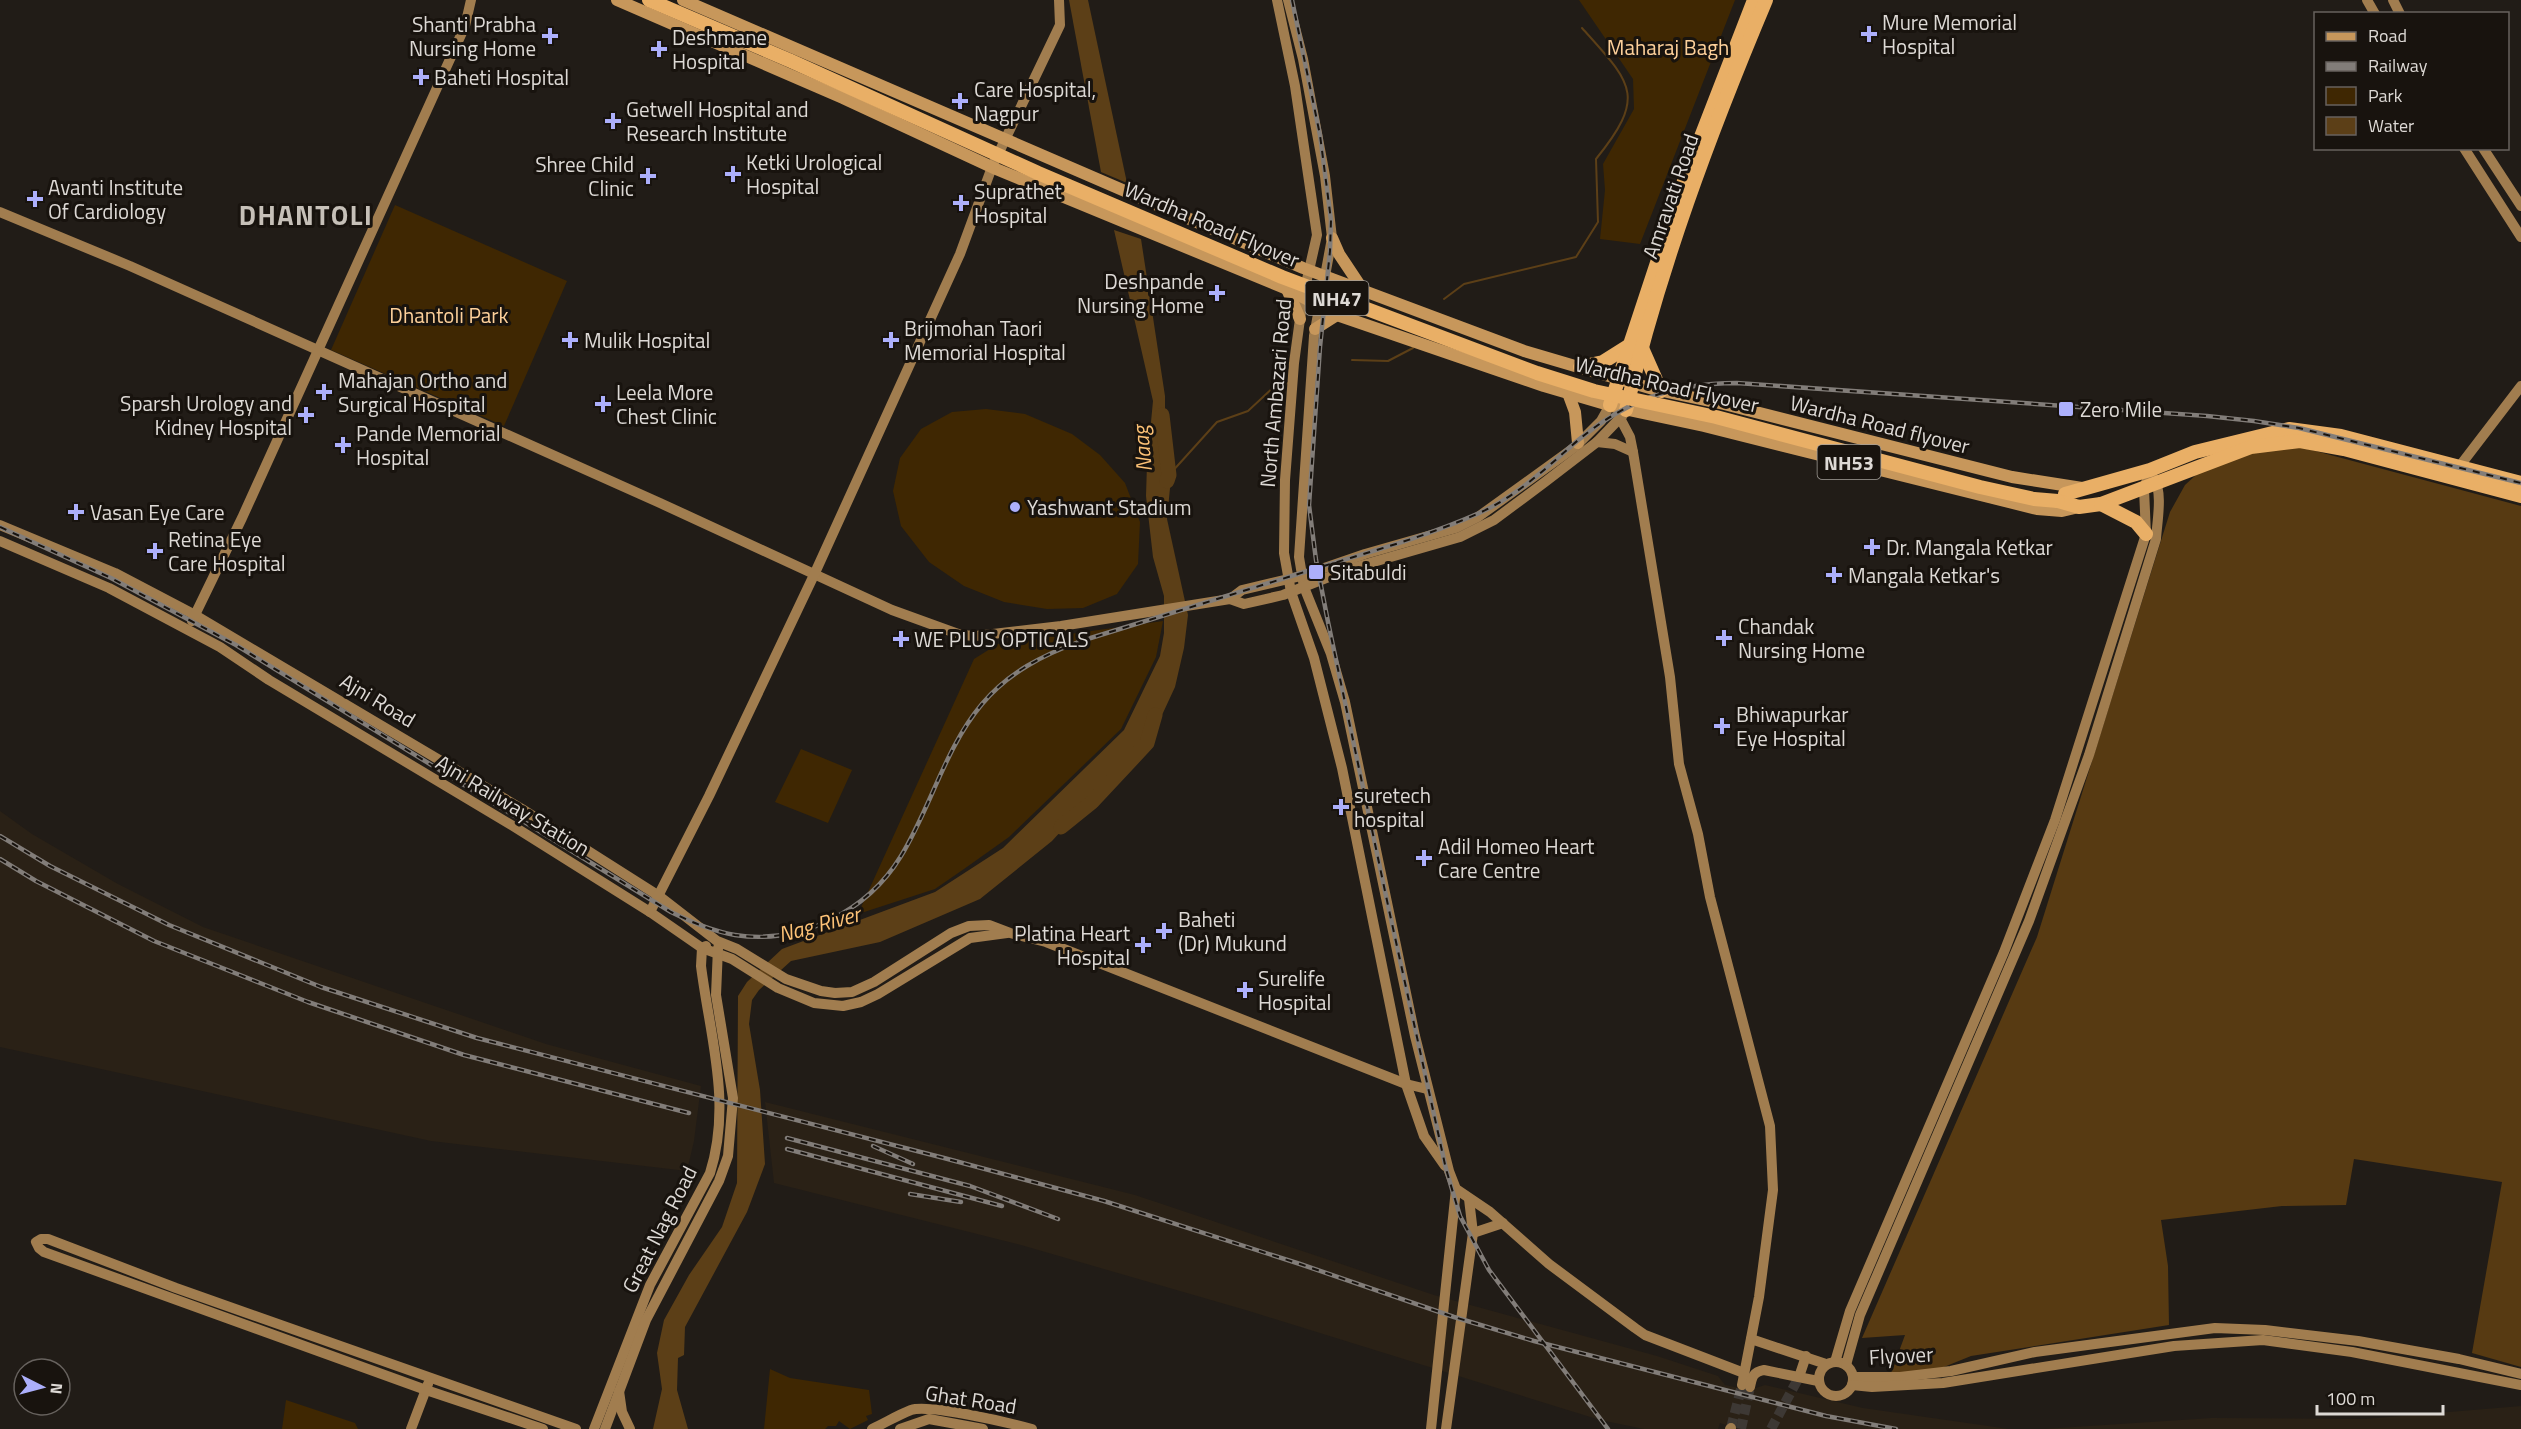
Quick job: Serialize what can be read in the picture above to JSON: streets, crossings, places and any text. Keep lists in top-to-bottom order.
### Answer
{
  "streets": {
    "highway": [
      "Amravati Road",
      "Wardha Road Flyover",
      "NH47",
      "NH53"
    ],
    "main road": [
      "North Ambazari Road",
      "Wardha Road flyover",
      "Ajni Road",
      "Ajni Railway Station",
      "Great Nag Road",
      "Flyover",
      "Ghat Road"
    ]
  },
  "crossings": [
    ["Amravati Road", "Wardha Road flyover"],
    ["Amravati Road", "NH53"],
    ["Wardha Road Flyover", "NH47"],
    ["NH47", "Wardha Road flyover"],
    ["NH47", "NH53"],
    ["North Ambazari Road", "Wardha Road flyover"],
    ["Wardha Road flyover", "NH53"],
    ["Ajni Road", "Ajni Railway Station"],
    ["Ajni Railway Station", "Great Nag Road"]
  ],
  "districts": ["DHANTOLI"],
  "water": ["Naag", "Nag River"],
  "parks": ["Maharaj Bagh", "Dhantoli Park"],
  "places": {
    "health": [
      "Mure Memorial Hospital",
      "Shanti Prabha Nursing Home",
      "Deshmane Hospital",
      "Baheti Hospital",
      "Care Hospital, Nagpur",
      "Getwell Hospital and Research Institute",
      "Ketki Urological Hospital",
      "Shree Child Clinic",
      "Avanti Institute Of Cardiology",
      "Suprathet Hospital",
      "Deshpande Nursing Home",
      "Mulik Hospital",
      "Brijmohan Taori Memorial Hospital",
      "Mahajan Ortho and Surgical Hospital",
      "Leela More Chest Clinic",
      "Sparsh Urology and Kidney Hospital",
      "Pande Memorial Hospital",
      "Vasan Eye Care",
      "Dr. Mangala Ketkar",
      "Retina Eye Care Hospital",
      "Mangala Ketkar's",
      "Chandak Nursing Home",
      "WE PLUS OPTICALS",
      "Bhiwapurkar Eye Hospital",
      "suretech hospital",
      "Adil Homeo Heart Care Centre",
      "Baheti (Dr) Mukund",
      "Platina Heart Hospital",
      "Surelife Hospital"
    ],
    "transit": ["Zero Mile", "Sitabuldi"],
    "other": ["Yashwant Stadium"]
  },
  "legend": [
    "Road",
    "Railway",
    "Park",
    "Water"
  ],
  "scale_bar": "100 m",
  "north": "right"
}
